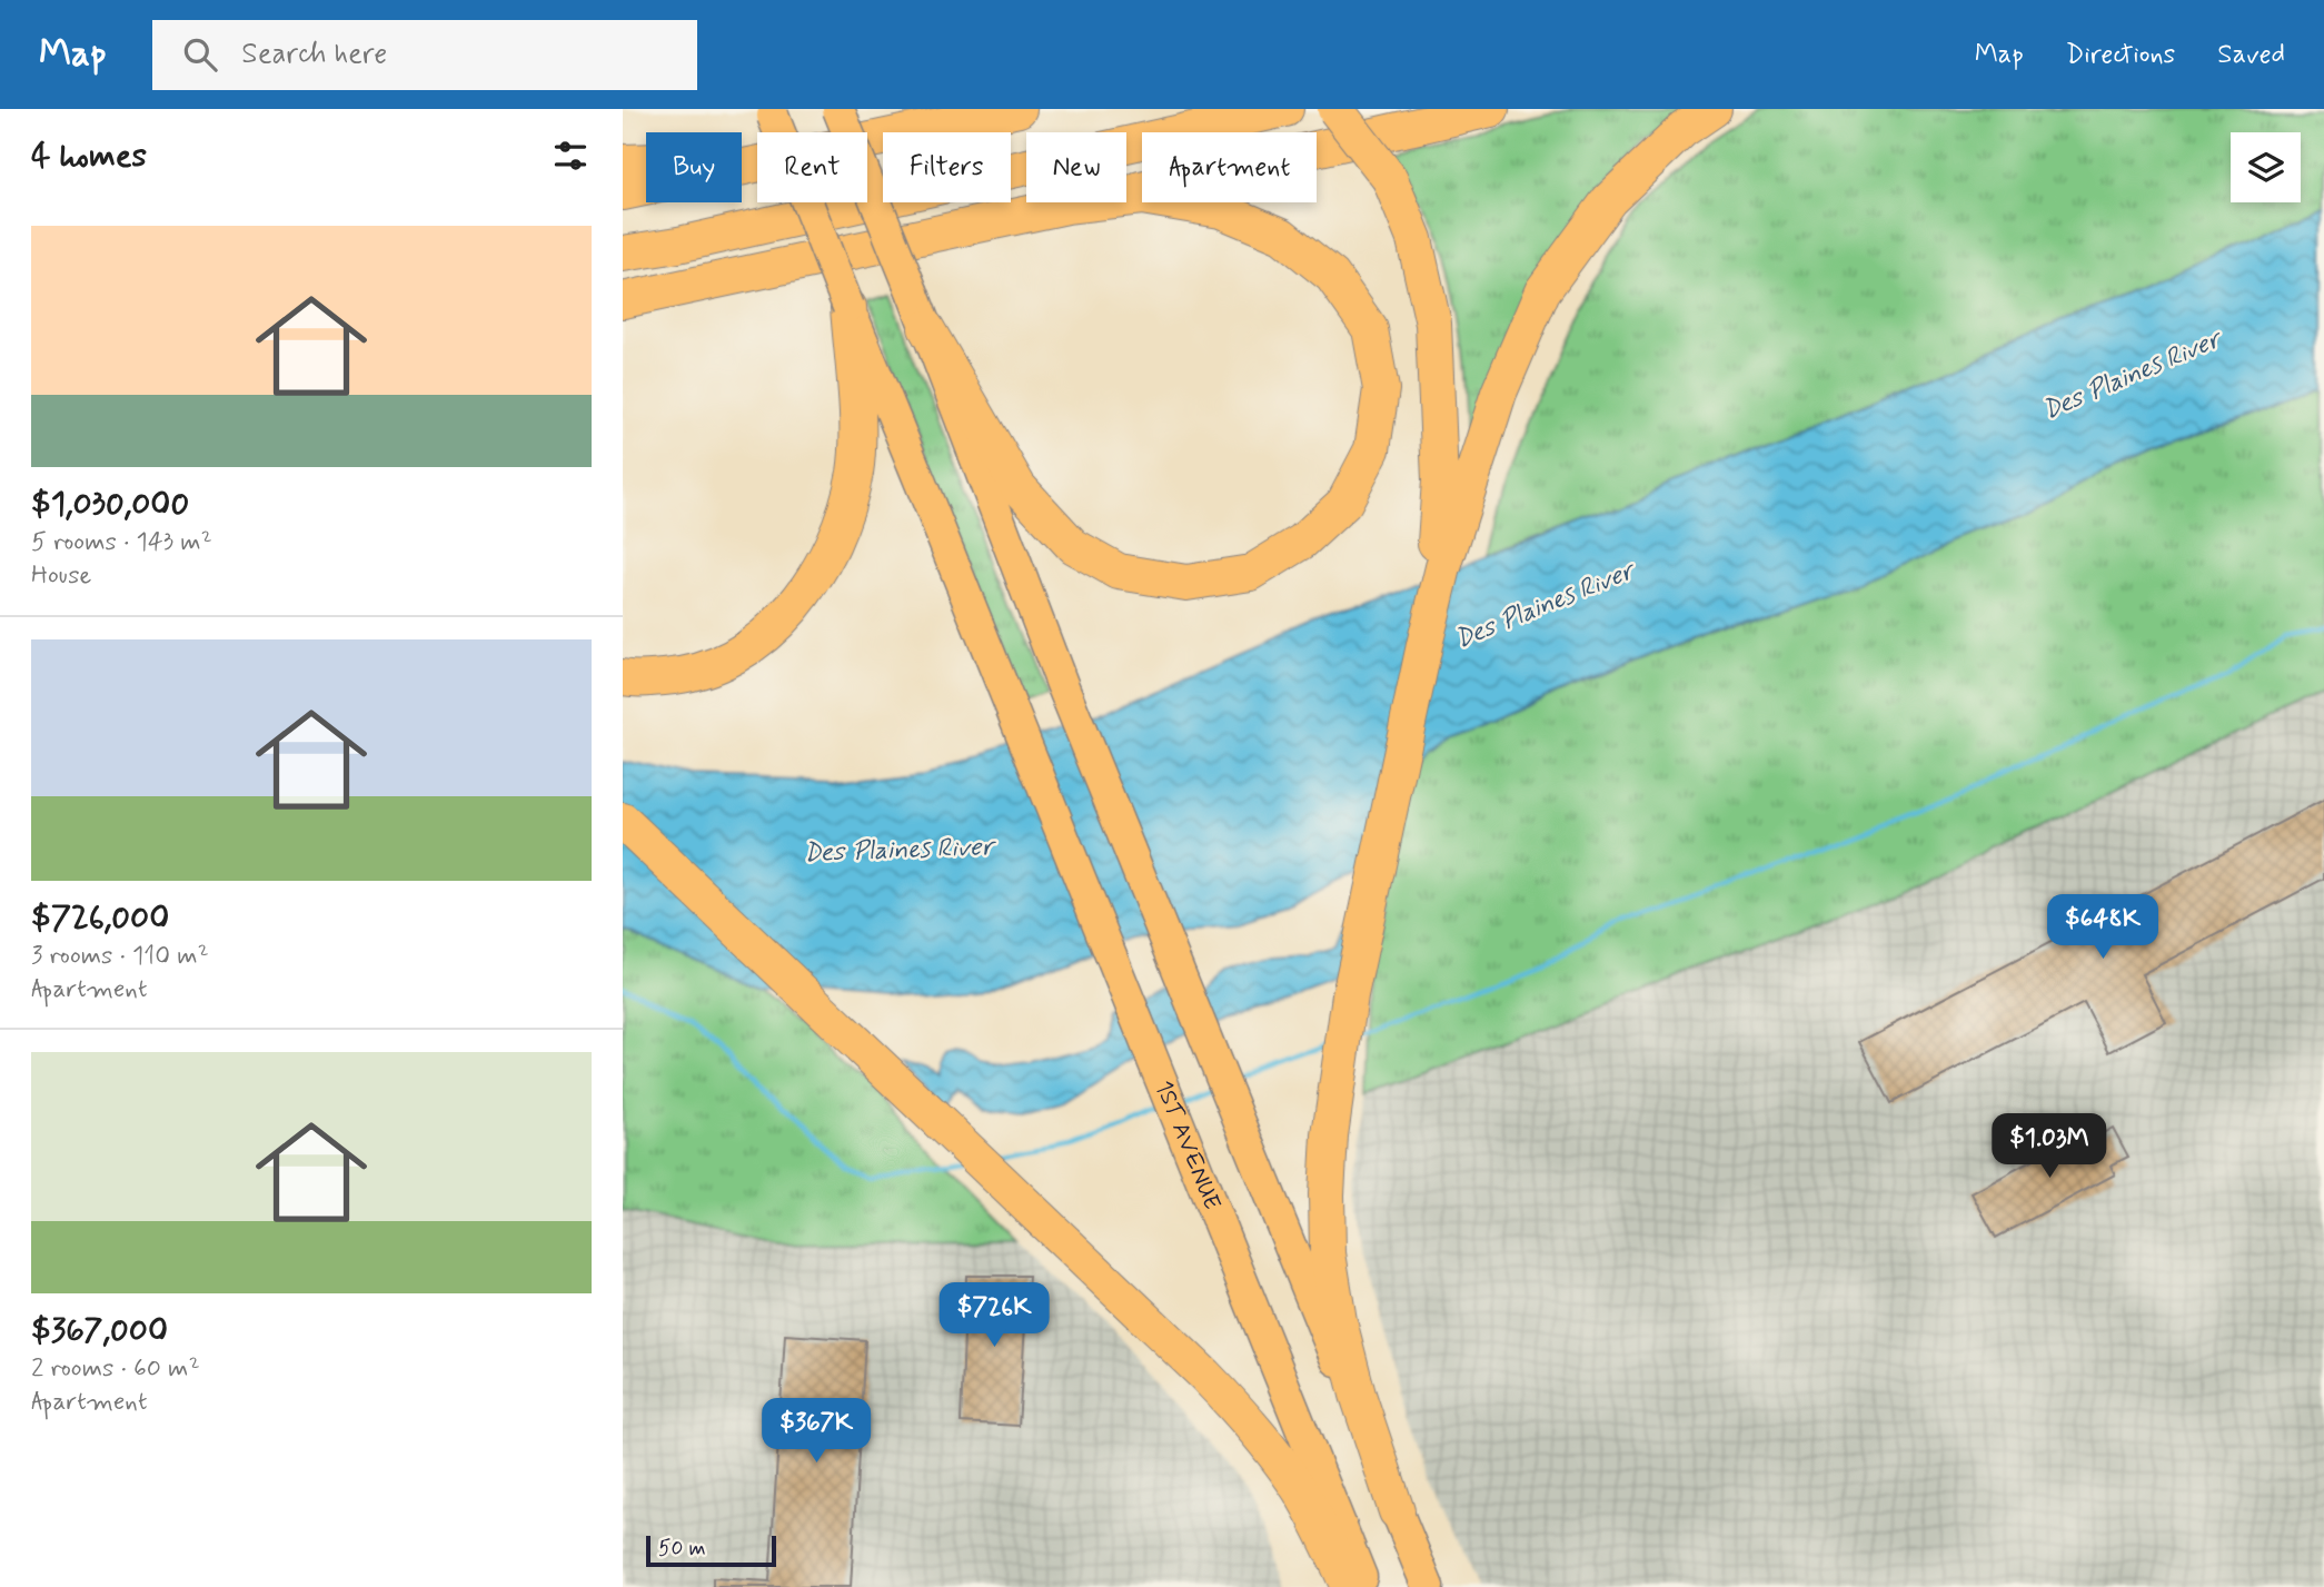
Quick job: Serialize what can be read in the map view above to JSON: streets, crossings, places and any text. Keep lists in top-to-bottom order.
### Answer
{
  "streets": {
    "main road": ["1ST AVENUE"]
  },
  "water": ["Des Plaines River"],
  "scale_bar": "50 m",
  "page": {
    "header": "Map",
    "search": "Search here",
    "nav": ["Map", "Directions", "Saved"],
    "heading": "4 homes",
    "chip": [
      "Buy",
      "Rent",
      "Filters",
      "New",
      "Apartment"
    ],
    "list": [
      {
        "name": "$1,030,000",
        "note": "5 rooms · 143 m² · House"
      },
      {
        "name": "$726,000",
        "note": "3 rooms · 110 m² · Apartment"
      },
      {
        "name": "$367,000",
        "note": "2 rooms · 60 m² · Apartment"
      }
    ],
    "price": [
      "$648K",
      "$1.03M",
      "$726K",
      "$367K"
    ],
    "scale": "50 m"
  }
}
